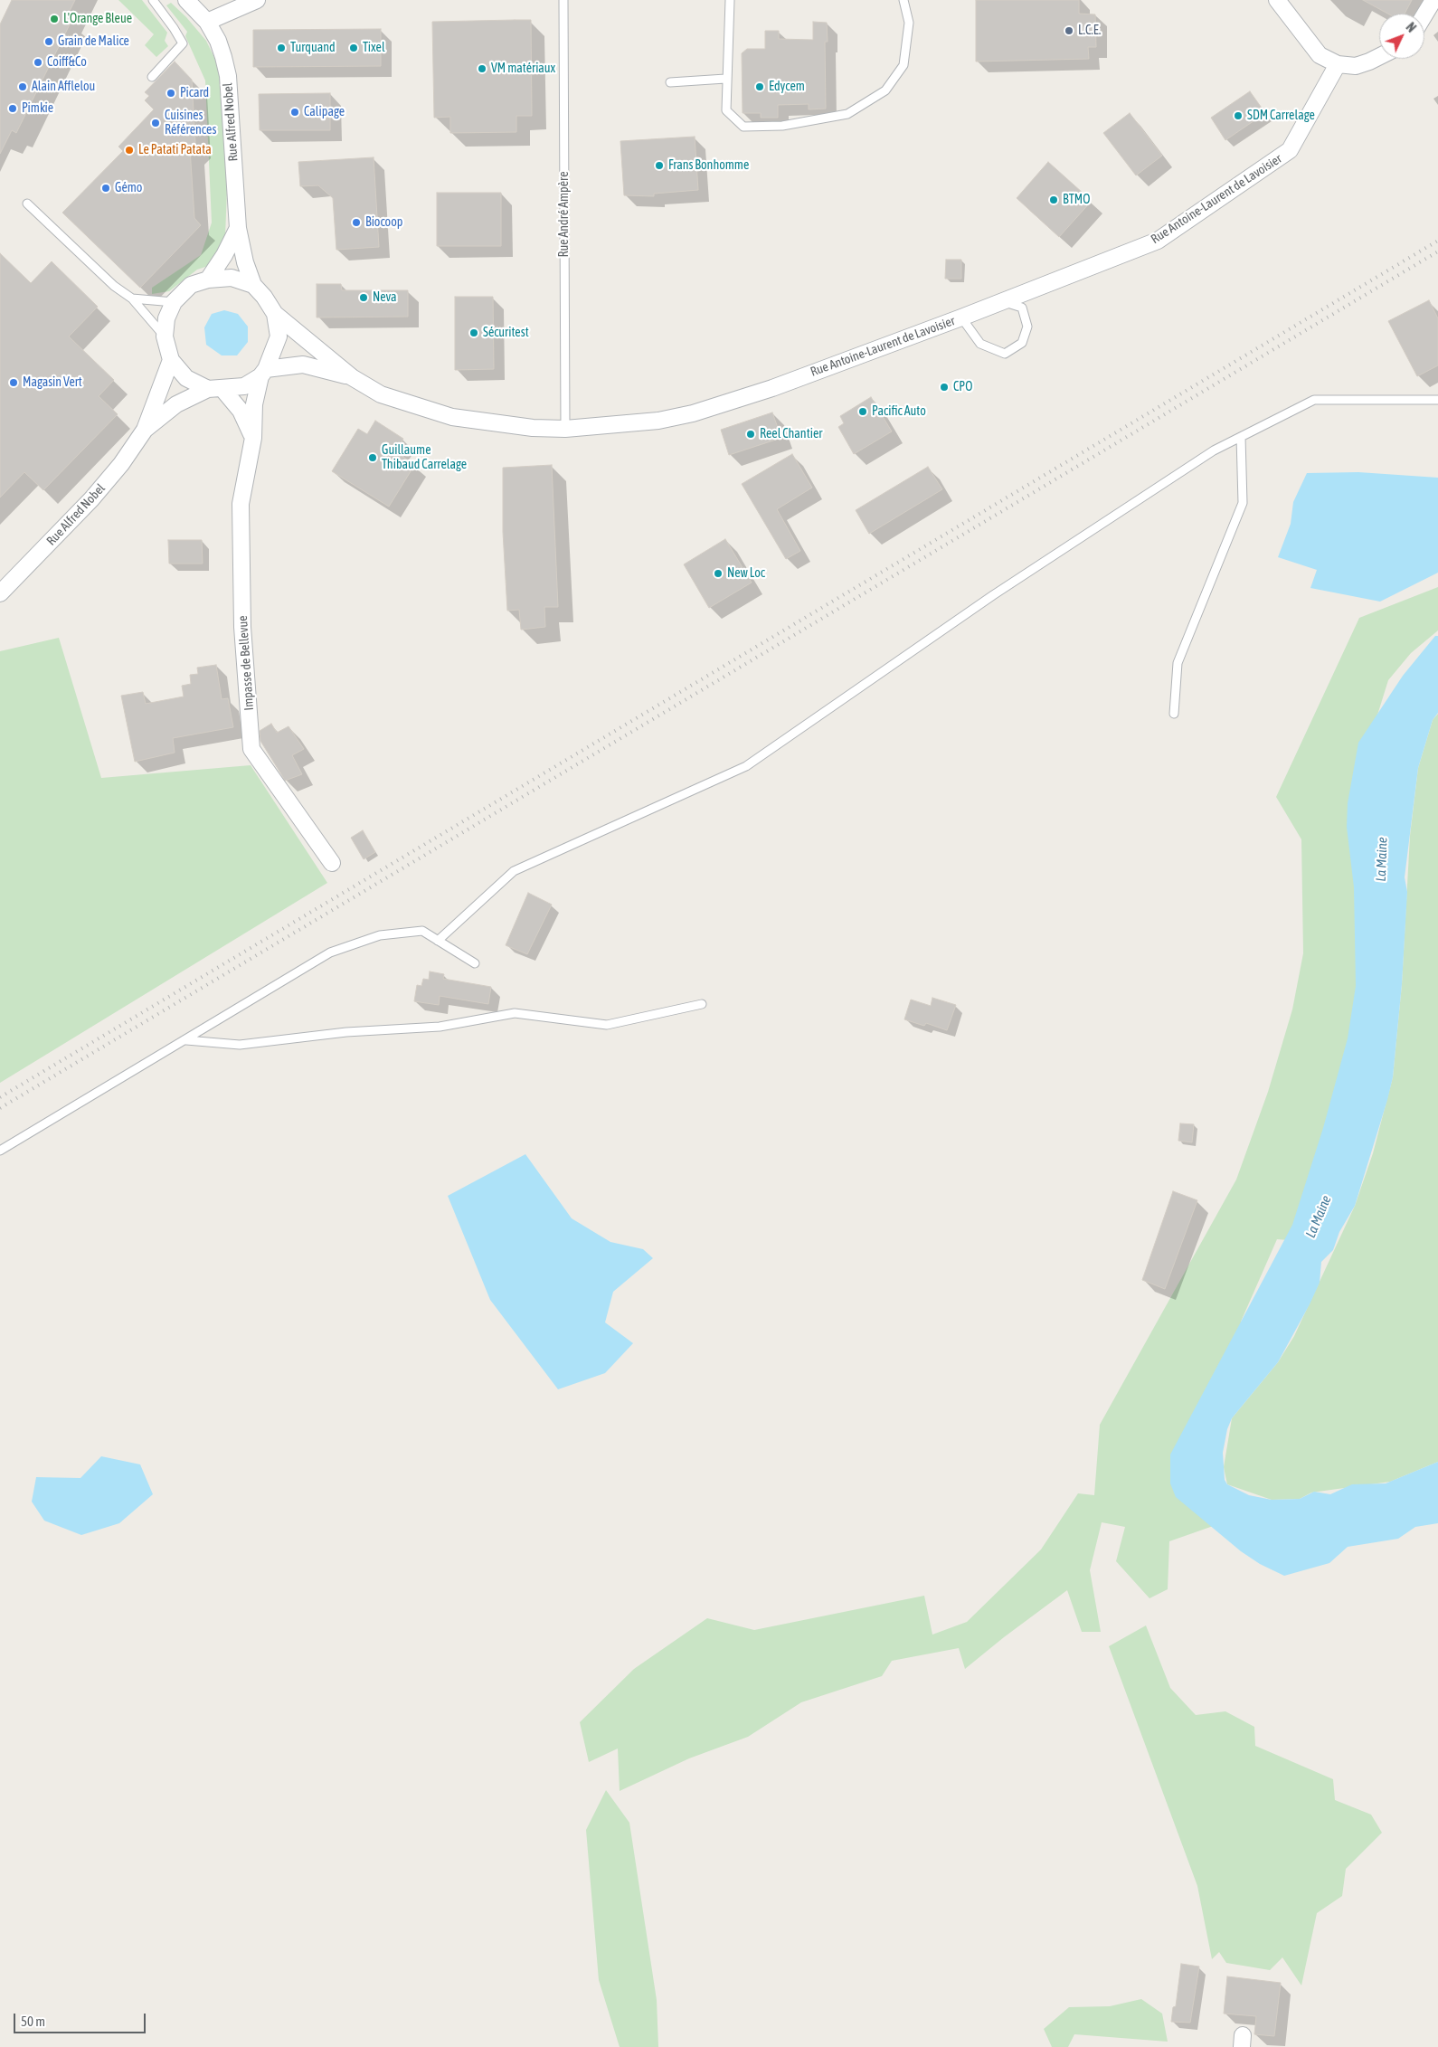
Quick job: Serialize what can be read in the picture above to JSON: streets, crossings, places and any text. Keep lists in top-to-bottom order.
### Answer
{
  "streets": {
    "street": ["Rue Alfred Nobel", "Rue Antoine-Laurent de Lavoisier", "Impasse de Bellevue"],
    "lane": ["Rue André Ampère"]
  },
  "crossings": [
    ["Rue Alfred Nobel", "Rue Antoine-Laurent de Lavoisier"],
    ["Rue Alfred Nobel", "Impasse de Bellevue"],
    ["Rue Antoine-Laurent de Lavoisier", "Rue André Ampère"],
    ["Rue Antoine-Laurent de Lavoisier", "Impasse de Bellevue"]
  ],
  "water": ["La Maine"],
  "places": [
    "L'Orange Bleue",
    "L.C.E.",
    "Grain de Malice",
    "Turquand",
    "Tixel",
    "Coiff&Co",
    "VM matériaux",
    "Alain Afflelou",
    "Edycem",
    "Picard",
    "Pimkie",
    "Calipage",
    "SDM Carrelage",
    "Cuisines Références",
    "Le Patati Patata",
    "Frans Bonhomme",
    "Gémo",
    "BTMO",
    "Biocoop",
    "Neva",
    "Sécuritest",
    "Magasin Vert",
    "CPO",
    "Pacific Auto",
    "Reel Chantier",
    "Guillaume Thibaud Carrelage",
    "New Loc"
  ],
  "scale_bar": "50 m",
  "north": "top right"
}
